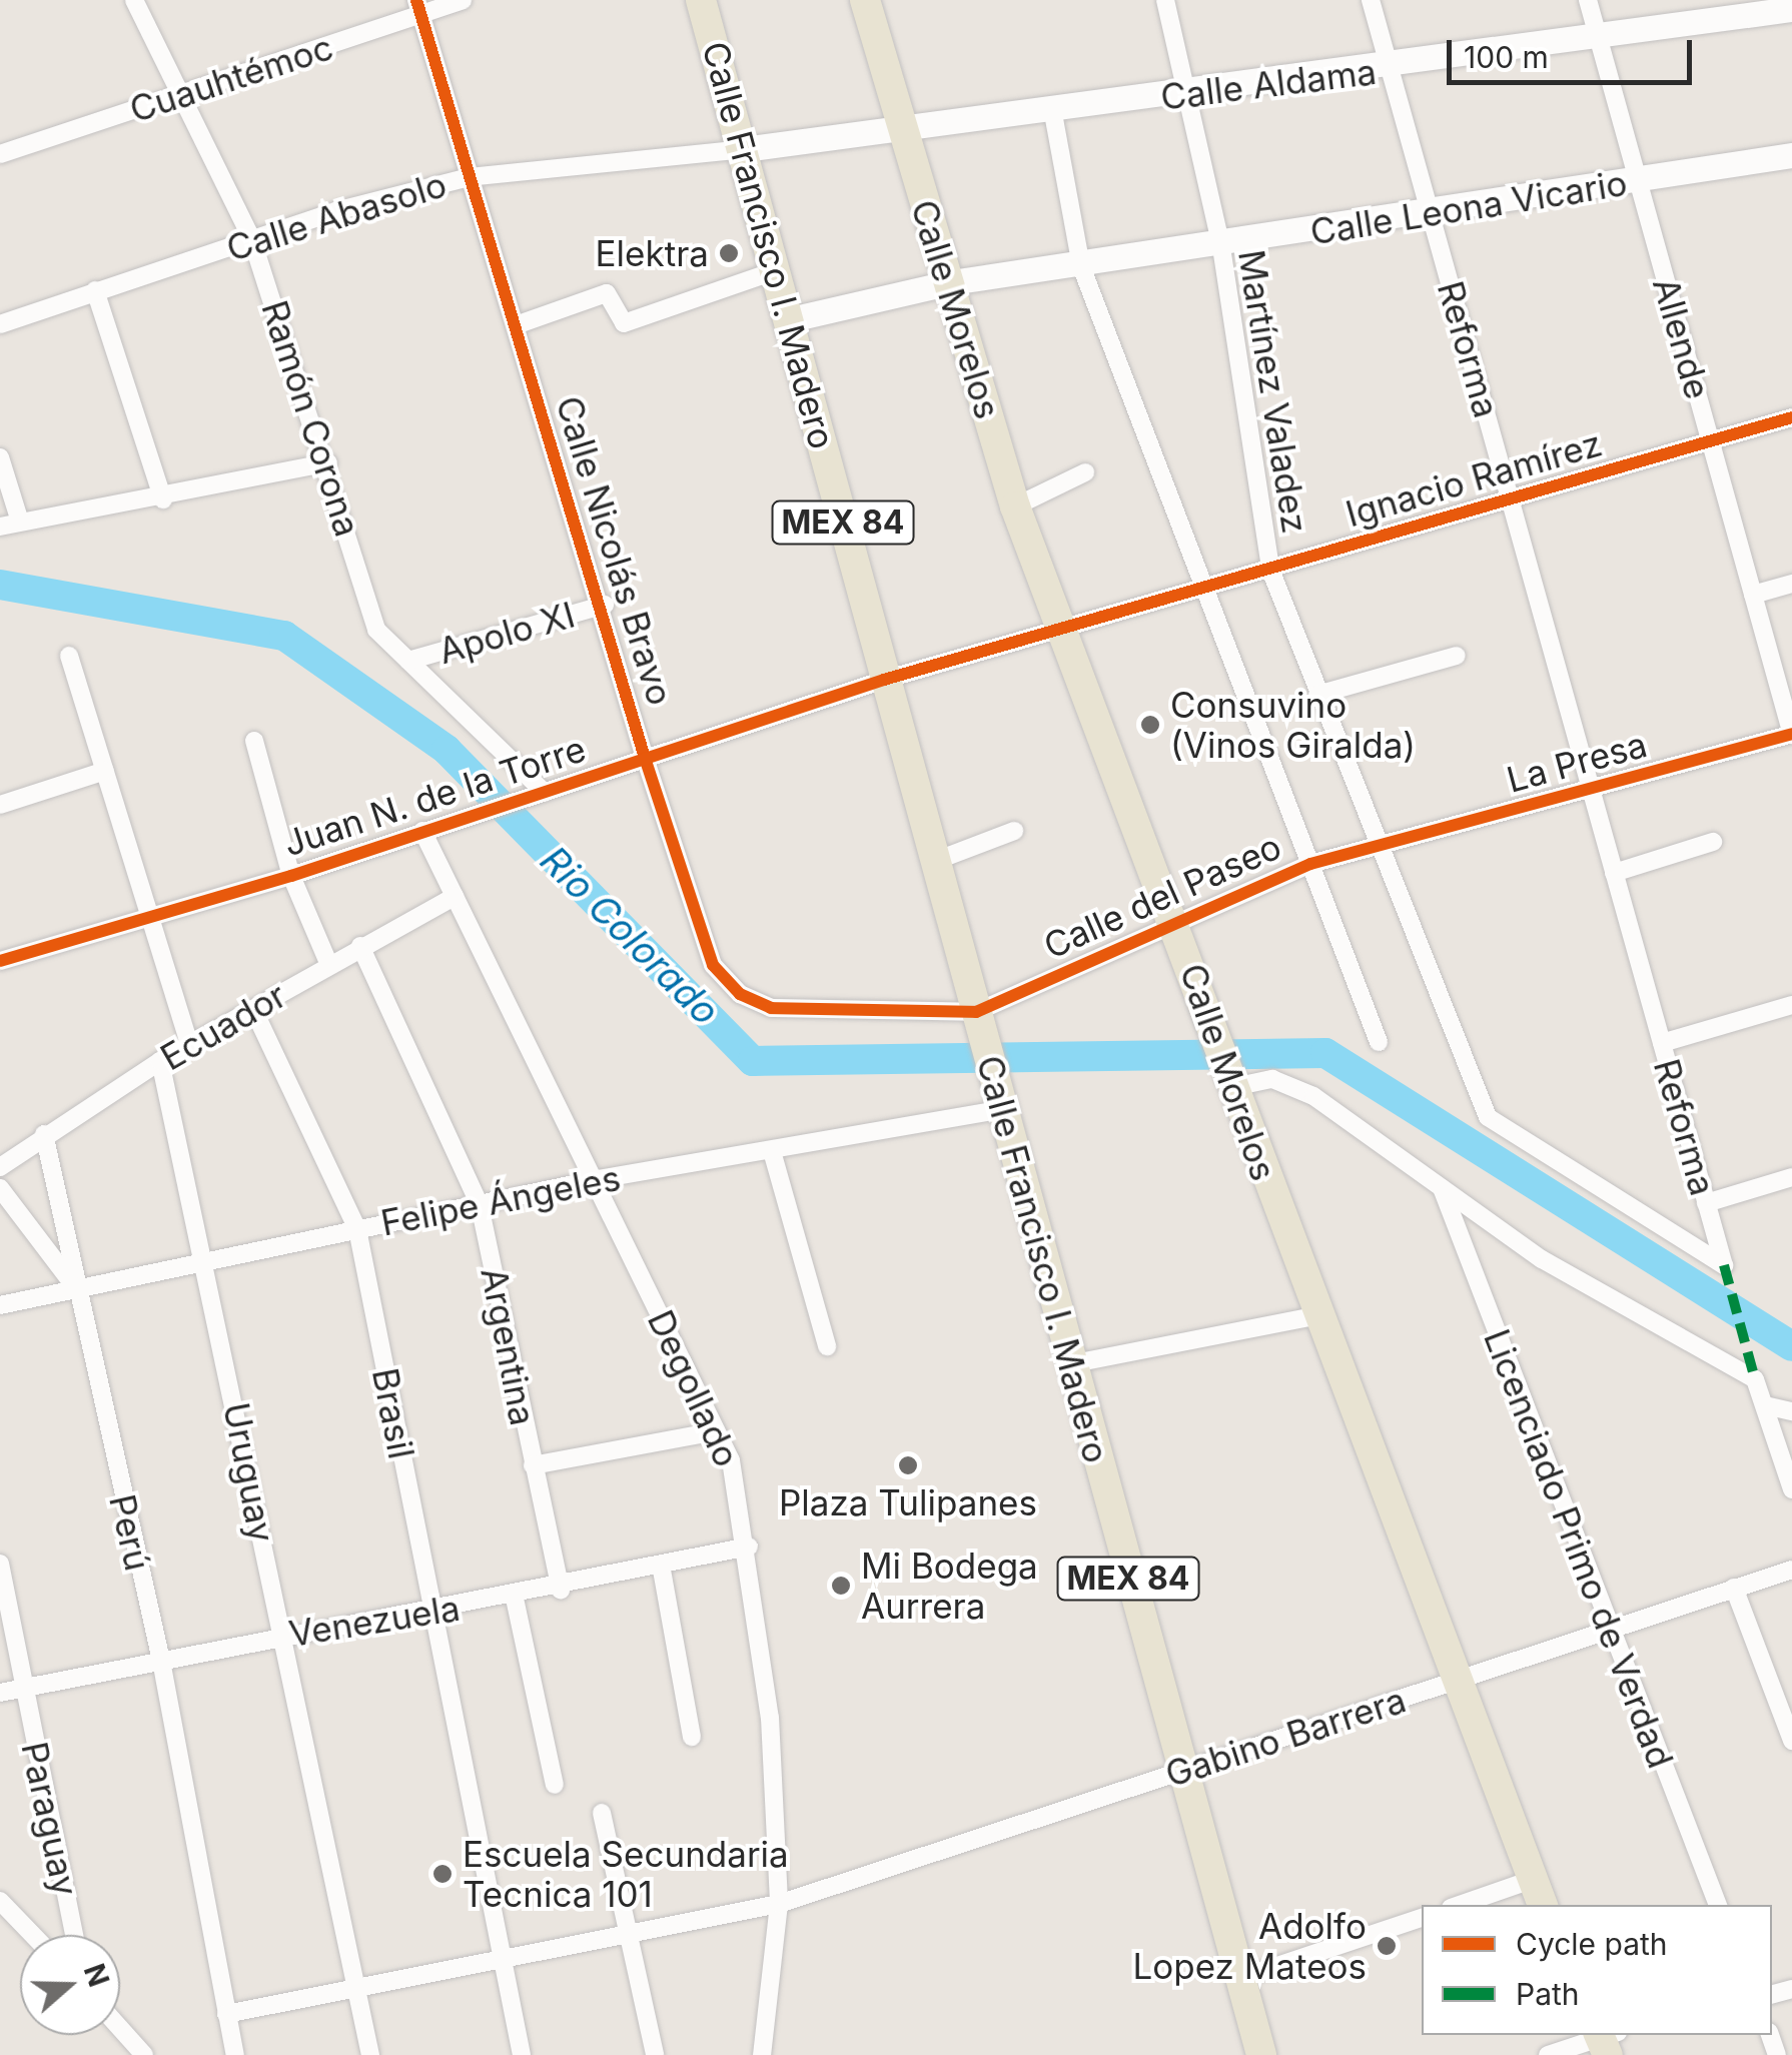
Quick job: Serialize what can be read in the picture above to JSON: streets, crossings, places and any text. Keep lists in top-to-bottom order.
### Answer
{
  "streets": {
    "main road": [
      "Calle Aldama",
      "Calle Leona Vicario",
      "Calle Francisco I. Madero",
      "Calle Morelos",
      "MEX 84"
    ],
    "street": [
      "Cuauhtémoc",
      "Calle Abasolo",
      "Allende",
      "Reforma",
      "Martínez Valadez",
      "Ramón Corona",
      "Ignacio Ramírez",
      "Calle Nicolás Bravo",
      "Apolo XI",
      "La Presa",
      "Juan N. de la Torre",
      "Calle del Paseo",
      "Ecuador",
      "Felipe Ángeles",
      "Argentina",
      "Degollado",
      "Brasil",
      "Uruguay",
      "Perú",
      "Licenciado Primo de Verdad",
      "Venezuela",
      "Gabino Barrera",
      "Paraguay"
    ]
  },
  "crossings": [
    ["Cuauhtémoc", "Ramón Corona"],
    ["Cuauhtémoc", "Calle Nicolás Bravo"],
    ["Calle Aldama", "Calle Abasolo"],
    ["Calle Aldama", "Calle Francisco I. Madero"],
    ["Calle Aldama", "Calle Morelos"],
    ["Calle Aldama", "Allende"],
    ["Calle Aldama", "Reforma"],
    ["Calle Aldama", "Martínez Valadez"],
    ["Calle Leona Vicario", "Calle Francisco I. Madero"],
    ["Calle Leona Vicario", "Calle Morelos"],
    ["Calle Leona Vicario", "Allende"],
    ["Calle Leona Vicario", "Reforma"],
    ["Calle Leona Vicario", "Martínez Valadez"],
    ["Calle Abasolo", "Calle Francisco I. Madero"],
    ["Calle Abasolo", "Ramón Corona"],
    ["Calle Abasolo", "Calle Nicolás Bravo"],
    ["Calle Francisco I. Madero", "Ignacio Ramírez"],
    ["Calle Francisco I. Madero", "Calle Nicolás Bravo"],
    ["Calle Francisco I. Madero", "Juan N. de la Torre"],
    ["Calle Francisco I. Madero", "Calle del Paseo"],
    ["Calle Francisco I. Madero", "Felipe Ángeles"],
    ["Calle Francisco I. Madero", "Gabino Barrera"],
    ["Calle Morelos", "Ignacio Ramírez"],
    ["Calle Morelos", "Calle del Paseo"],
    ["Calle Morelos", "Gabino Barrera"],
    ["Allende", "Ignacio Ramírez"],
    ["Allende", "La Presa"],
    ["Reforma", "Martínez Valadez"],
    ["Reforma", "Ignacio Ramírez"],
    ["Reforma", "La Presa"],
    ["Martínez Valadez", "Ignacio Ramírez"],
    ["Martínez Valadez", "La Presa"],
    ["Martínez Valadez", "Calle del Paseo"],
    ["Ramón Corona", "Apolo XI"],
    ["Ramón Corona", "Juan N. de la Torre"],
    ["Ignacio Ramírez", "Juan N. de la Torre"],
    ["Calle Nicolás Bravo", "Apolo XI"],
    ["Calle Nicolás Bravo", "Juan N. de la Torre"],
    ["Calle Nicolás Bravo", "Calle del Paseo"],
    ["La Presa", "Calle del Paseo"],
    ["Juan N. de la Torre", "Degollado"],
    ["Ecuador", "Argentina"],
    ["Ecuador", "Degollado"],
    ["Ecuador", "Brasil"],
    ["Ecuador", "Uruguay"],
    ["Ecuador", "Perú"],
    ["Felipe Ángeles", "Argentina"],
    ["Felipe Ángeles", "Degollado"],
    ["Felipe Ángeles", "Brasil"],
    ["Felipe Ángeles", "Uruguay"],
    ["Felipe Ángeles", "Perú"],
    ["Argentina", "Venezuela"],
    ["Degollado", "Venezuela"],
    ["Degollado", "Gabino Barrera"],
    ["Brasil", "Venezuela"],
    ["Brasil", "Gabino Barrera"],
    ["Uruguay", "Venezuela"],
    ["Uruguay", "Gabino Barrera"],
    ["Perú", "Venezuela"],
    ["Perú", "Gabino Barrera"],
    ["Licenciado Primo de Verdad", "Gabino Barrera"],
    ["Venezuela", "Paraguay"]
  ],
  "water": ["Rio Colorado"],
  "places": [
    "Elektra",
    "Consuvino (Vinos Giralda)",
    "Plaza Tulipanes",
    "Mi Bodega Aurrera",
    "Escuela Secundaria Tecnica 101",
    "Adolfo Lopez Mateos"
  ],
  "legend": ["Cycle path", "Path"],
  "scale_bar": "100 m",
  "north": "right"
}
